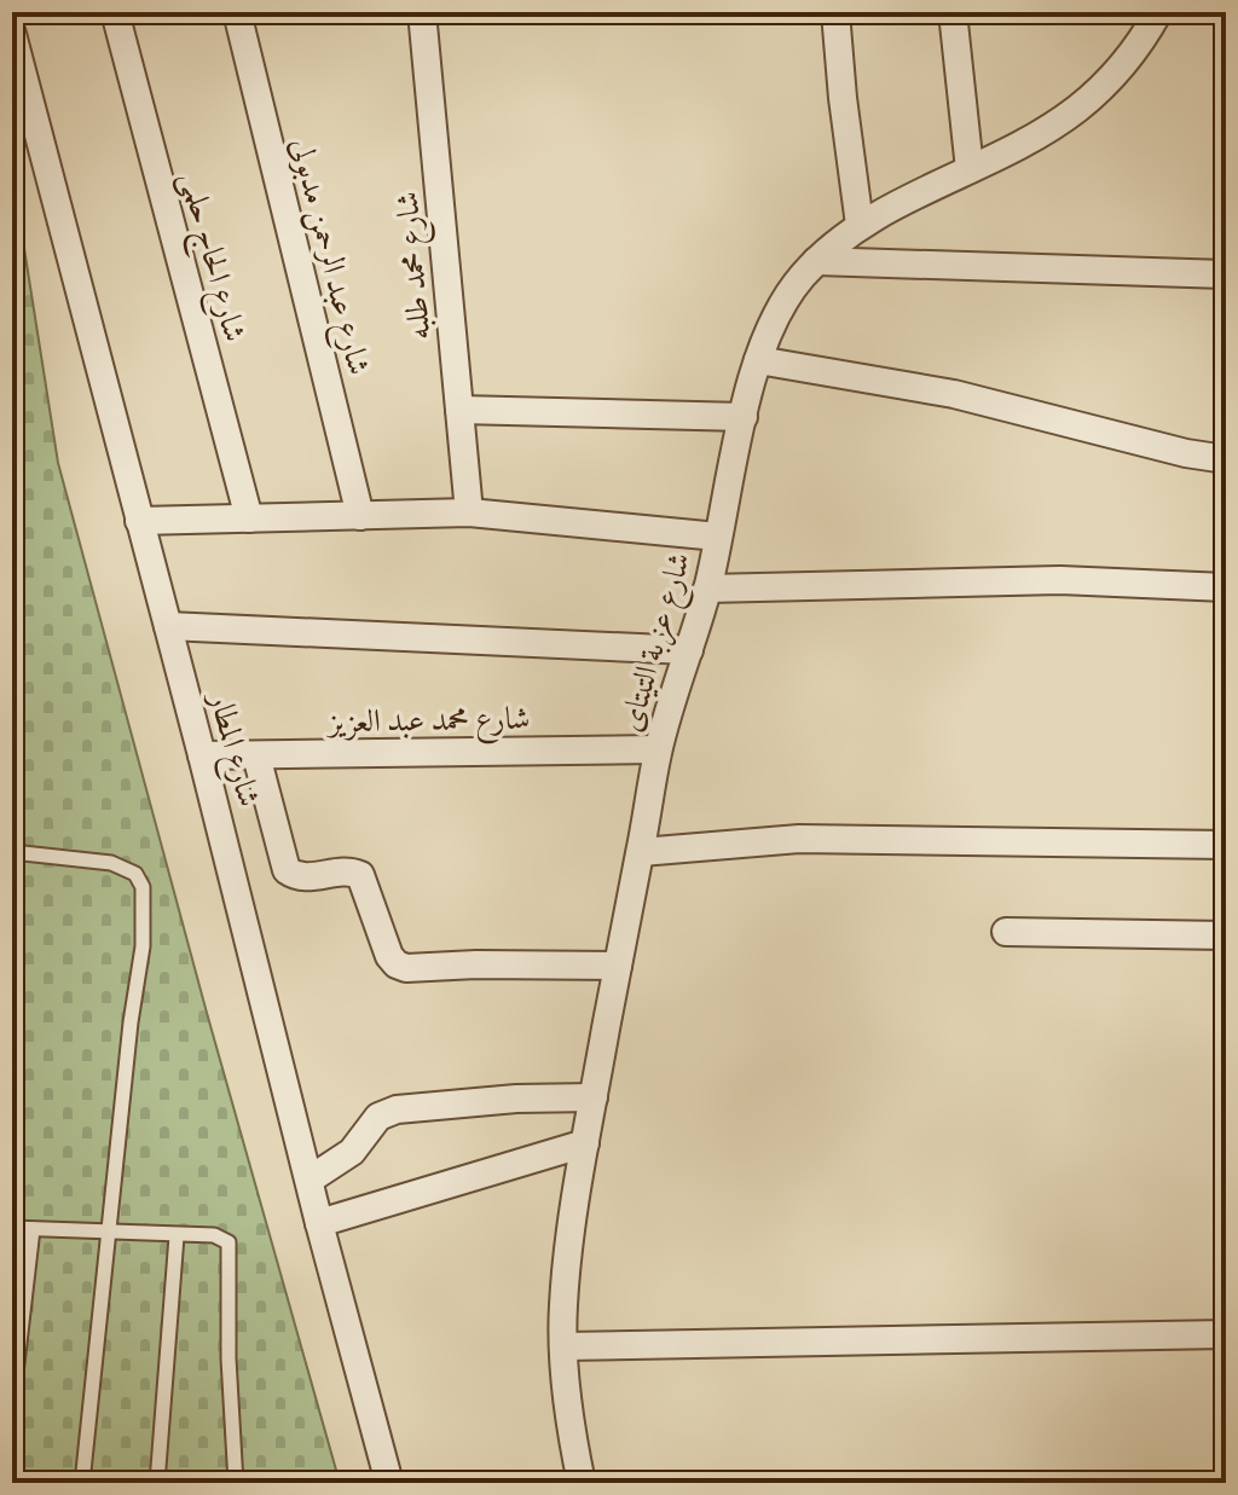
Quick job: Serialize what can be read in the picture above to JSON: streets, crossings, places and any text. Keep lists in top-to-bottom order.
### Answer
{
  "streets": {
    "street": [
      "شارع الحاج حلمى",
      "شارع عبد الرحمن مدبولى",
      "شارع محمد طلبه",
      "شارع عزبة التيتاى",
      "شارع محمد عبد العزيز",
      "شارع المطار"
    ]
  },
  "crossings": [
    ["شارع عزبة التيتاى", "شارع محمد عبد العزيز"],
    ["شارع محمد عبد العزيز", "شارع المطار"]
  ]
}
